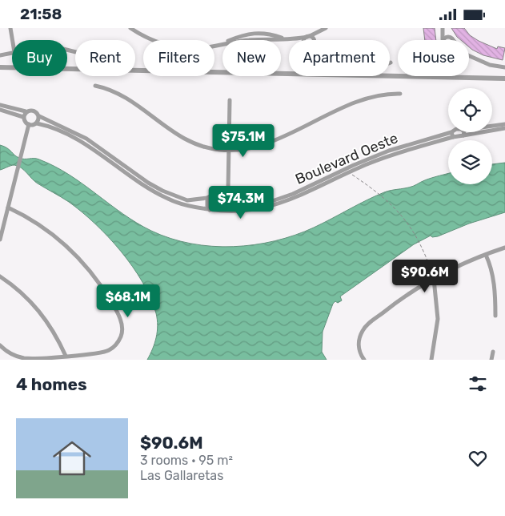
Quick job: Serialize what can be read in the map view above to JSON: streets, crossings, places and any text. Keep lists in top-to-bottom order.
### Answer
{
  "streets": {
    "street": ["Boulevard Oeste"]
  },
  "page": {
    "status": "21:58",
    "chip": [
      "Buy",
      "Rent",
      "Filters",
      "New",
      "Apartment",
      "House"
    ],
    "price": [
      "$75.1M",
      "$74.3M",
      "$90.6M",
      "$68.1M"
    ],
    "heading": "4 homes",
    "list": [
      {
        "name": "$90.6M",
        "note": "3 rooms · 95 m² · Las Gallaretas"
      }
    ]
  }
}
